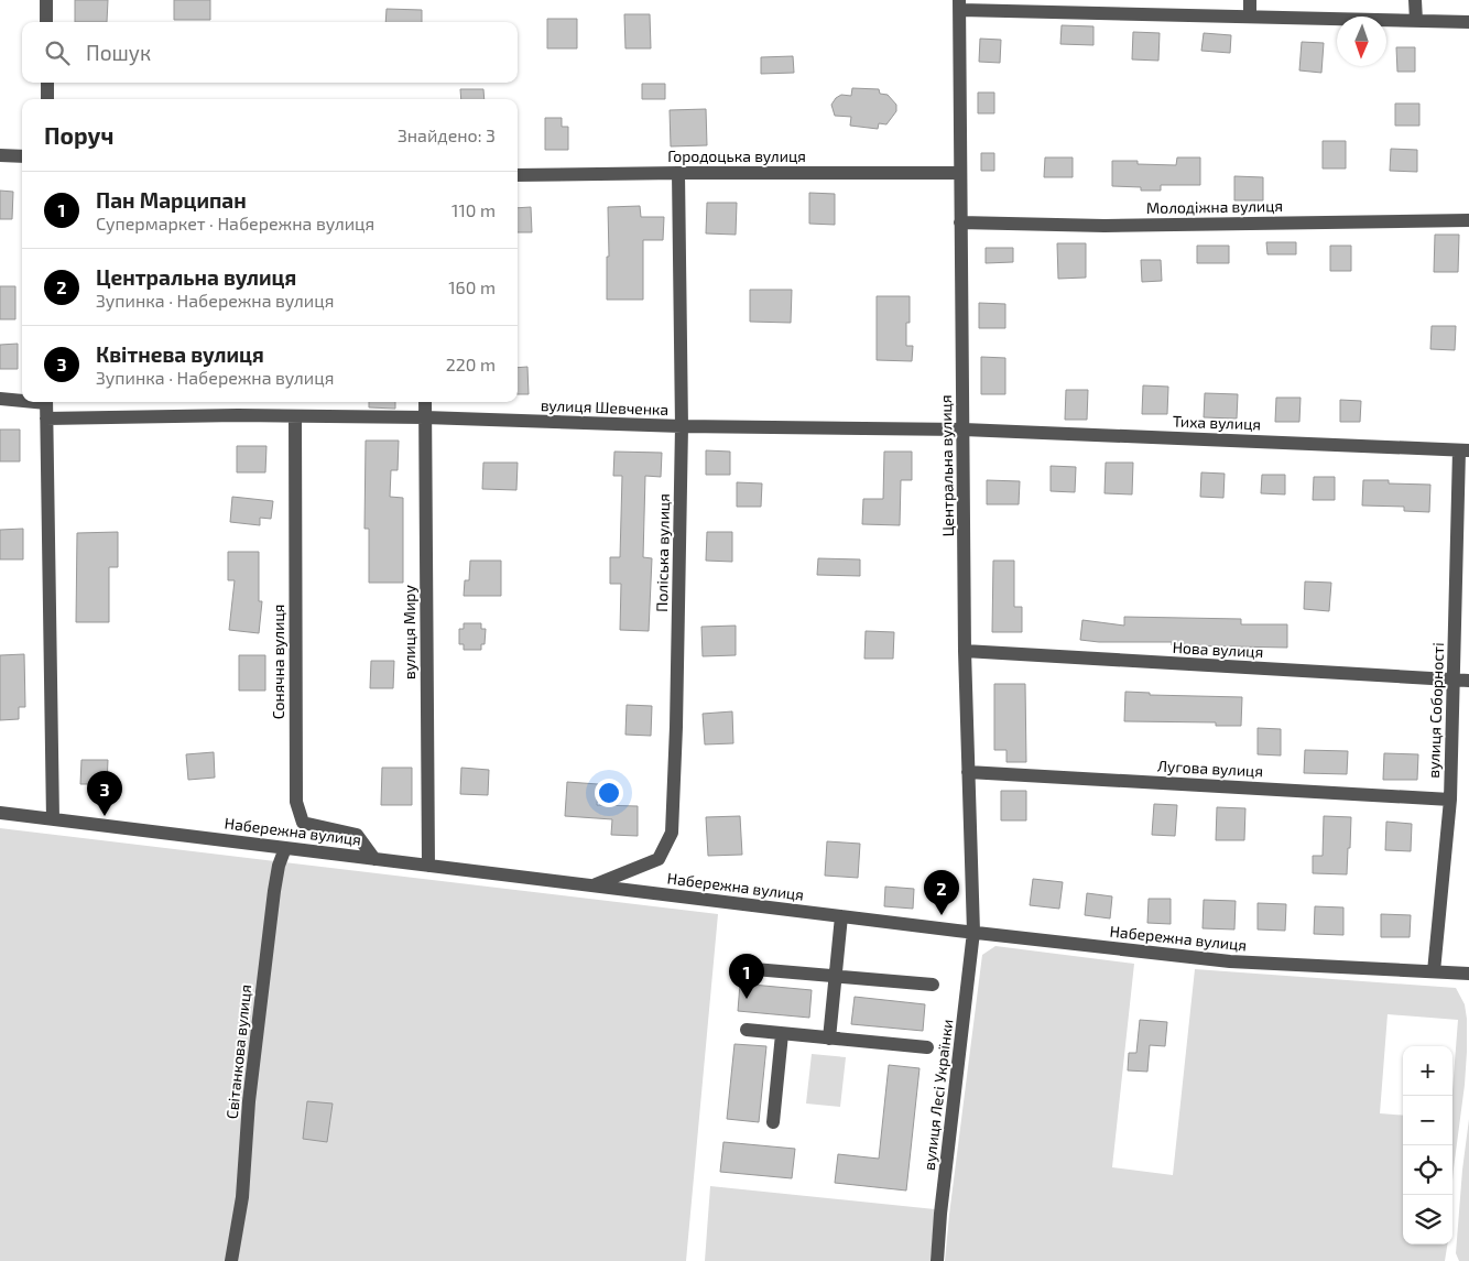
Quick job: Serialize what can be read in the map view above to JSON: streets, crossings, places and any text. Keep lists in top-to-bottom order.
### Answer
{
  "streets": {
    "street": [
      "Городоцька вулиця",
      "Молодіжна вулиця",
      "вулиця Шевченка",
      "Тиха вулиця",
      "Центральна вулиця",
      "Поліська вулиця",
      "вулиця Миру",
      "Нова вулиця",
      "Сонячна вулиця",
      "вулиця Соборності",
      "Лугова вулиця",
      "Набережна вулиця",
      "Світанкова вулиця",
      "вулиця Лесі Українки"
    ]
  },
  "crossings": [
    ["Городоцька вулиця", "Центральна вулиця"],
    ["Городоцька вулиця", "Поліська вулиця"],
    ["Молодіжна вулиця", "Центральна вулиця"],
    ["вулиця Шевченка", "Тиха вулиця"],
    ["вулиця Шевченка", "Центральна вулиця"],
    ["вулиця Шевченка", "Поліська вулиця"],
    ["вулиця Шевченка", "вулиця Миру"],
    ["вулиця Шевченка", "Сонячна вулиця"],
    ["Тиха вулиця", "Центральна вулиця"],
    ["Тиха вулиця", "вулиця Соборності"],
    ["Центральна вулиця", "Нова вулиця"],
    ["Центральна вулиця", "Лугова вулиця"],
    ["Центральна вулиця", "Набережна вулиця"],
    ["Центральна вулиця", "вулиця Лесі Українки"],
    ["Поліська вулиця", "Набережна вулиця"],
    ["вулиця Миру", "Набережна вулиця"],
    ["Нова вулиця", "вулиця Соборності"],
    ["Сонячна вулиця", "Набережна вулиця"],
    ["вулиця Соборності", "Лугова вулиця"],
    ["вулиця Соборності", "Набережна вулиця"],
    ["Набережна вулиця", "Світанкова вулиця"],
    ["Набережна вулиця", "вулиця Лесі Українки"]
  ],
  "north": "bottom",
  "page": {
    "search": "Пошук",
    "heading": ["Поруч", "Знайдено: 3"],
    "list": [
      {
        "mark": "1",
        "name": "Пан Марципан",
        "note": "Супермаркет · Набережна вулиця",
        "value": "110 m"
      },
      {
        "mark": "2",
        "name": "Центральна вулиця",
        "note": "Зупинка · Набережна вулиця",
        "value": "160 m"
      },
      {
        "mark": "3",
        "name": "Квітнева вулиця",
        "note": "Зупинка · Набережна вулиця",
        "value": "220 m"
      }
    ],
    "pins": ["3", "2", "1"],
    "map_buttons": ["+", "−"]
  }
}
